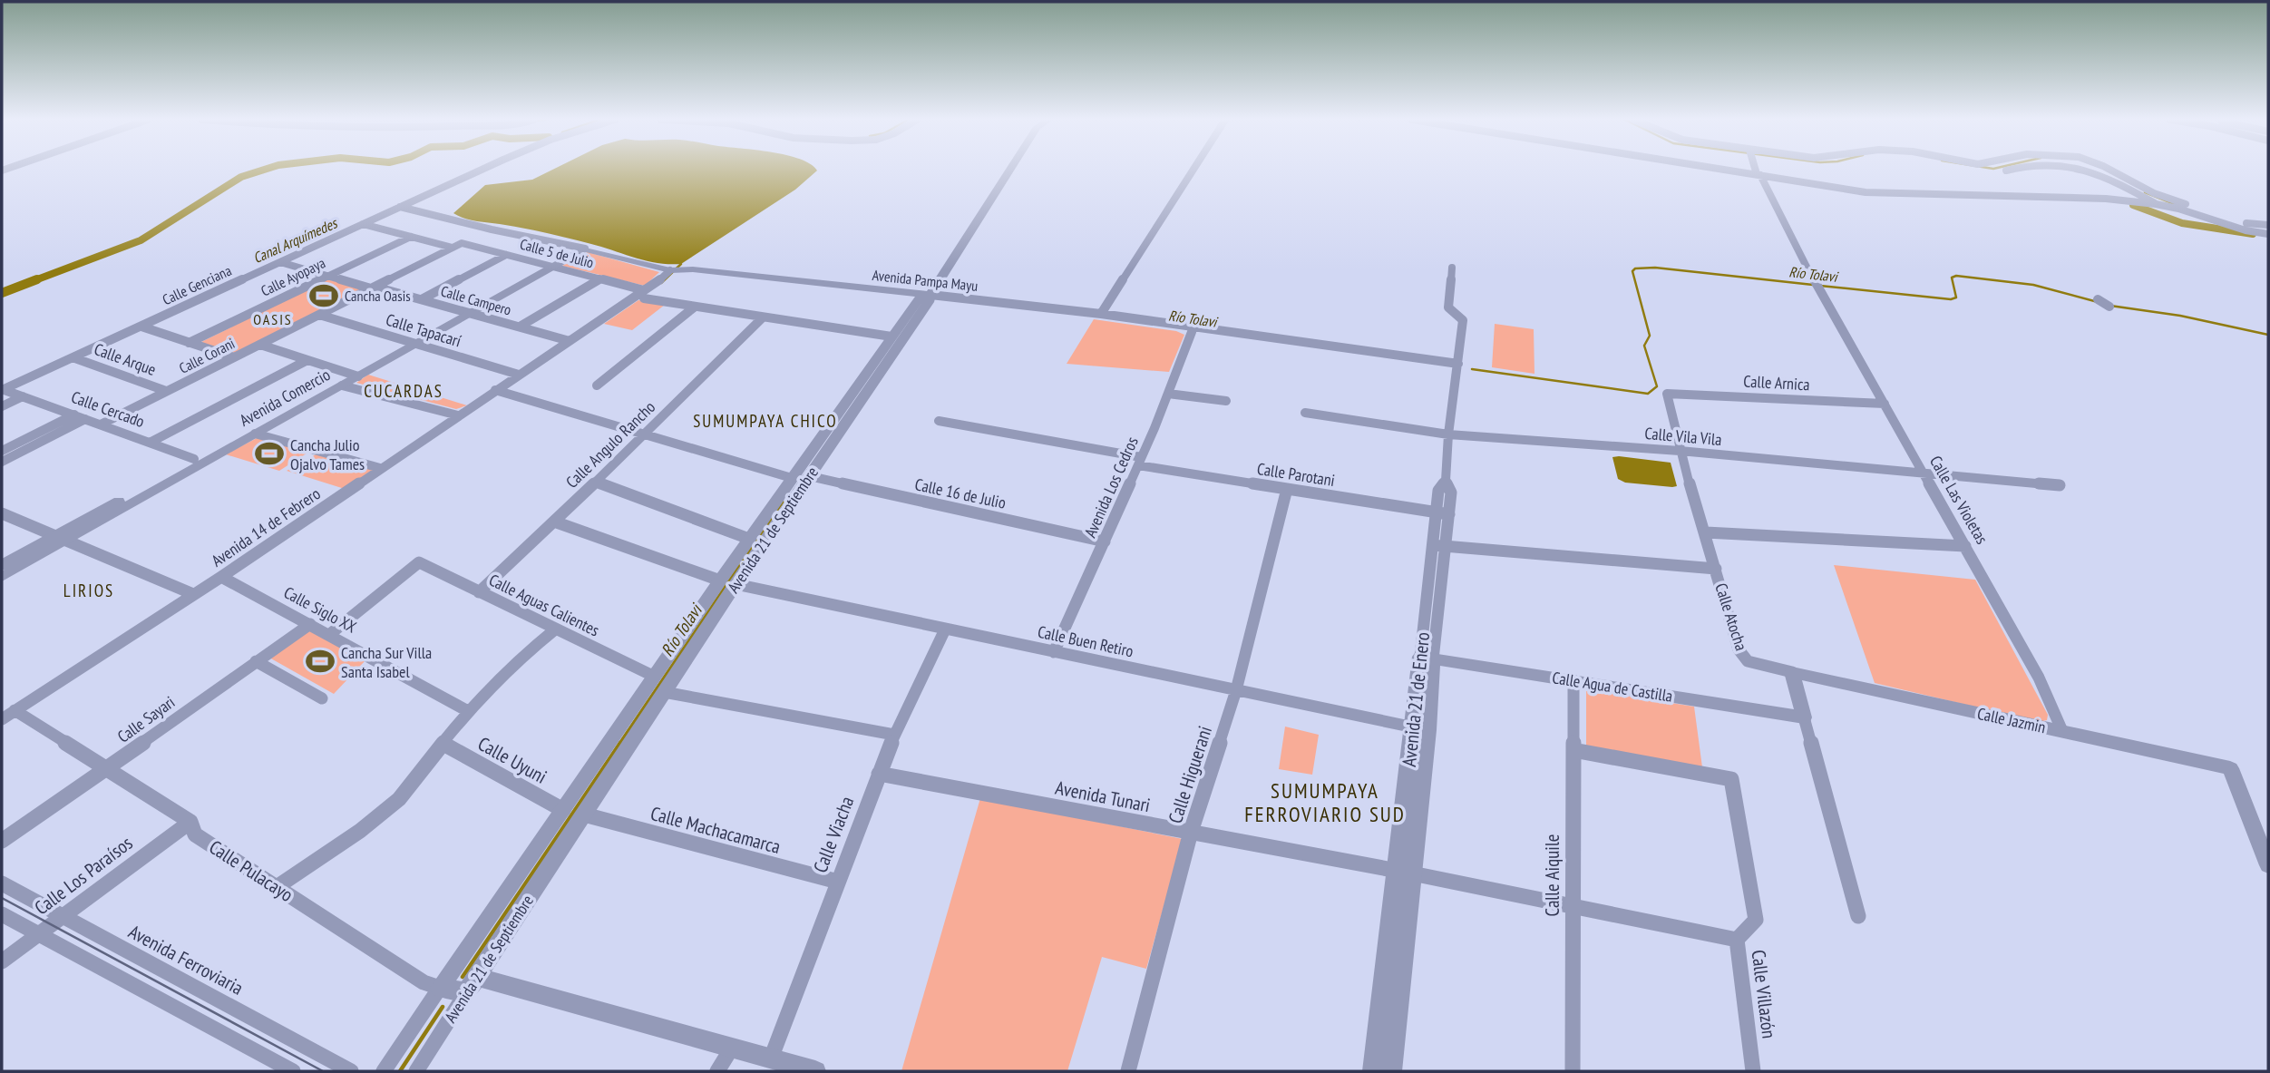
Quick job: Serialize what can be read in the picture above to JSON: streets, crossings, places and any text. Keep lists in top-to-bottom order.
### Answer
{
  "streets": {
    "street": [
      "Calle 5 de Julio",
      "Calle Ayopaya",
      "Avenida Pampa Mayu",
      "Calle Genciana",
      "Calle Campero",
      "Calle Tapacarí",
      "Calle Corani",
      "Calle Arque",
      "Calle Arnica",
      "Avenida Comercio",
      "Calle Cercado",
      "Calle Vila Vila",
      "Calle Angulo Rancho",
      "Calle Parotani",
      "Avenida Los Cedros",
      "Calle 16 de Julio",
      "Calle Las Violetas",
      "Avenida 14 de Febrero",
      "Avenida 21 de Septiembre",
      "Calle Aguas Calientes",
      "Calle Siglo XX",
      "Calle Atocha",
      "Calle Buen Retiro",
      "Calle Agua de Castilla",
      "Avenida 21 de Enero",
      "Calle Sayari",
      "Calle Jazmin",
      "Calle Uyuni",
      "Calle Higuerani",
      "Avenida Tunari",
      "Calle Machacamarca",
      "Calle Viacha",
      "Calle Pulacayo",
      "Calle Los Paraísos",
      "Calle Aiquile",
      "Avenida Ferroviaria",
      "Calle Villazón"
    ]
  },
  "crossings": [
    ["Calle 5 de Julio", "Calle Corani"],
    ["Calle 5 de Julio", "Avenida Comercio"],
    ["Calle 5 de Julio", "Avenida 14 de Febrero"],
    ["Calle Ayopaya", "Calle Campero"],
    ["Avenida Pampa Mayu", "Calle Genciana"],
    ["Avenida Pampa Mayu", "Avenida Comercio"],
    ["Avenida Pampa Mayu", "Avenida Los Cedros"],
    ["Avenida Pampa Mayu", "Avenida 14 de Febrero"],
    ["Avenida Pampa Mayu", "Avenida 21 de Septiembre"],
    ["Avenida Pampa Mayu", "Avenida 21 de Enero"],
    ["Calle Genciana", "Calle Campero"],
    ["Calle Genciana", "Calle Arque"],
    ["Calle Genciana", "Calle Cercado"],
    ["Calle Campero", "Calle Corani"],
    ["Calle Campero", "Avenida Comercio"],
    ["Calle Campero", "Avenida 14 de Febrero"],
    ["Calle Tapacarí", "Calle Corani"],
    ["Calle Tapacarí", "Avenida Comercio"],
    ["Calle Tapacarí", "Avenida 14 de Febrero"],
    ["Calle Corani", "Calle Arque"],
    ["Calle Corani", "Calle Cercado"],
    ["Calle Arnica", "Calle Las Violetas"],
    ["Calle Arnica", "Calle Atocha"],
    ["Avenida Comercio", "Calle Cercado"],
    ["Calle Vila Vila", "Calle Las Violetas"],
    ["Calle Vila Vila", "Calle Atocha"],
    ["Calle Vila Vila", "Avenida 21 de Enero"],
    ["Calle Angulo Rancho", "Calle Aguas Calientes"],
    ["Calle Angulo Rancho", "Calle Buen Retiro"],
    ["Calle Parotani", "Avenida Los Cedros"],
    ["Calle Parotani", "Avenida 21 de Enero"],
    ["Calle Parotani", "Calle Higuerani"],
    ["Avenida Los Cedros", "Calle 16 de Julio"],
    ["Avenida Los Cedros", "Calle Buen Retiro"],
    ["Calle 16 de Julio", "Avenida 21 de Septiembre"],
    ["Calle Las Violetas", "Calle Jazmin"],
    ["Avenida 14 de Febrero", "Calle Siglo XX"],
    ["Avenida 14 de Febrero", "Calle Pulacayo"],
    ["Avenida 21 de Septiembre", "Calle Aguas Calientes"],
    ["Avenida 21 de Septiembre", "Calle Buen Retiro"],
    ["Avenida 21 de Septiembre", "Calle Uyuni"],
    ["Avenida 21 de Septiembre", "Calle Machacamarca"],
    ["Avenida 21 de Septiembre", "Calle Pulacayo"],
    ["Calle Aguas Calientes", "Calle Siglo XX"],
    ["Calle Siglo XX", "Calle Sayari"],
    ["Calle Atocha", "Calle Jazmin"],
    ["Calle Buen Retiro", "Avenida 21 de Enero"],
    ["Calle Buen Retiro", "Calle Higuerani"],
    ["Calle Buen Retiro", "Calle Viacha"],
    ["Calle Agua de Castilla", "Avenida 21 de Enero"],
    ["Calle Agua de Castilla", "Calle Aiquile"],
    ["Avenida 21 de Enero", "Avenida Tunari"],
    ["Calle Sayari", "Calle Pulacayo"],
    ["Calle Higuerani", "Avenida Tunari"],
    ["Avenida Tunari", "Calle Viacha"],
    ["Avenida Tunari", "Calle Aiquile"],
    ["Avenida Tunari", "Calle Villazón"],
    ["Calle Machacamarca", "Calle Viacha"],
    ["Calle Viacha", "Calle Pulacayo"],
    ["Calle Pulacayo", "Calle Los Paraísos"],
    ["Calle Los Paraísos", "Avenida Ferroviaria"],
    ["Calle Aiquile", "Calle Villazón"]
  ],
  "districts": [
    "OASIS",
    "CUCARDAS",
    "SUMUMPAYA CHICO",
    "LIRIOS",
    "SUMUMPAYA FERROVIARIO SUD"
  ],
  "water": ["Canal Arquímedes", "Río Tolavi"],
  "places": {
    "sports": ["Cancha Oasis", "Cancha Julio Ojalvo Tames", "Cancha Sur Villa Santa Isabel"]
  }
}
